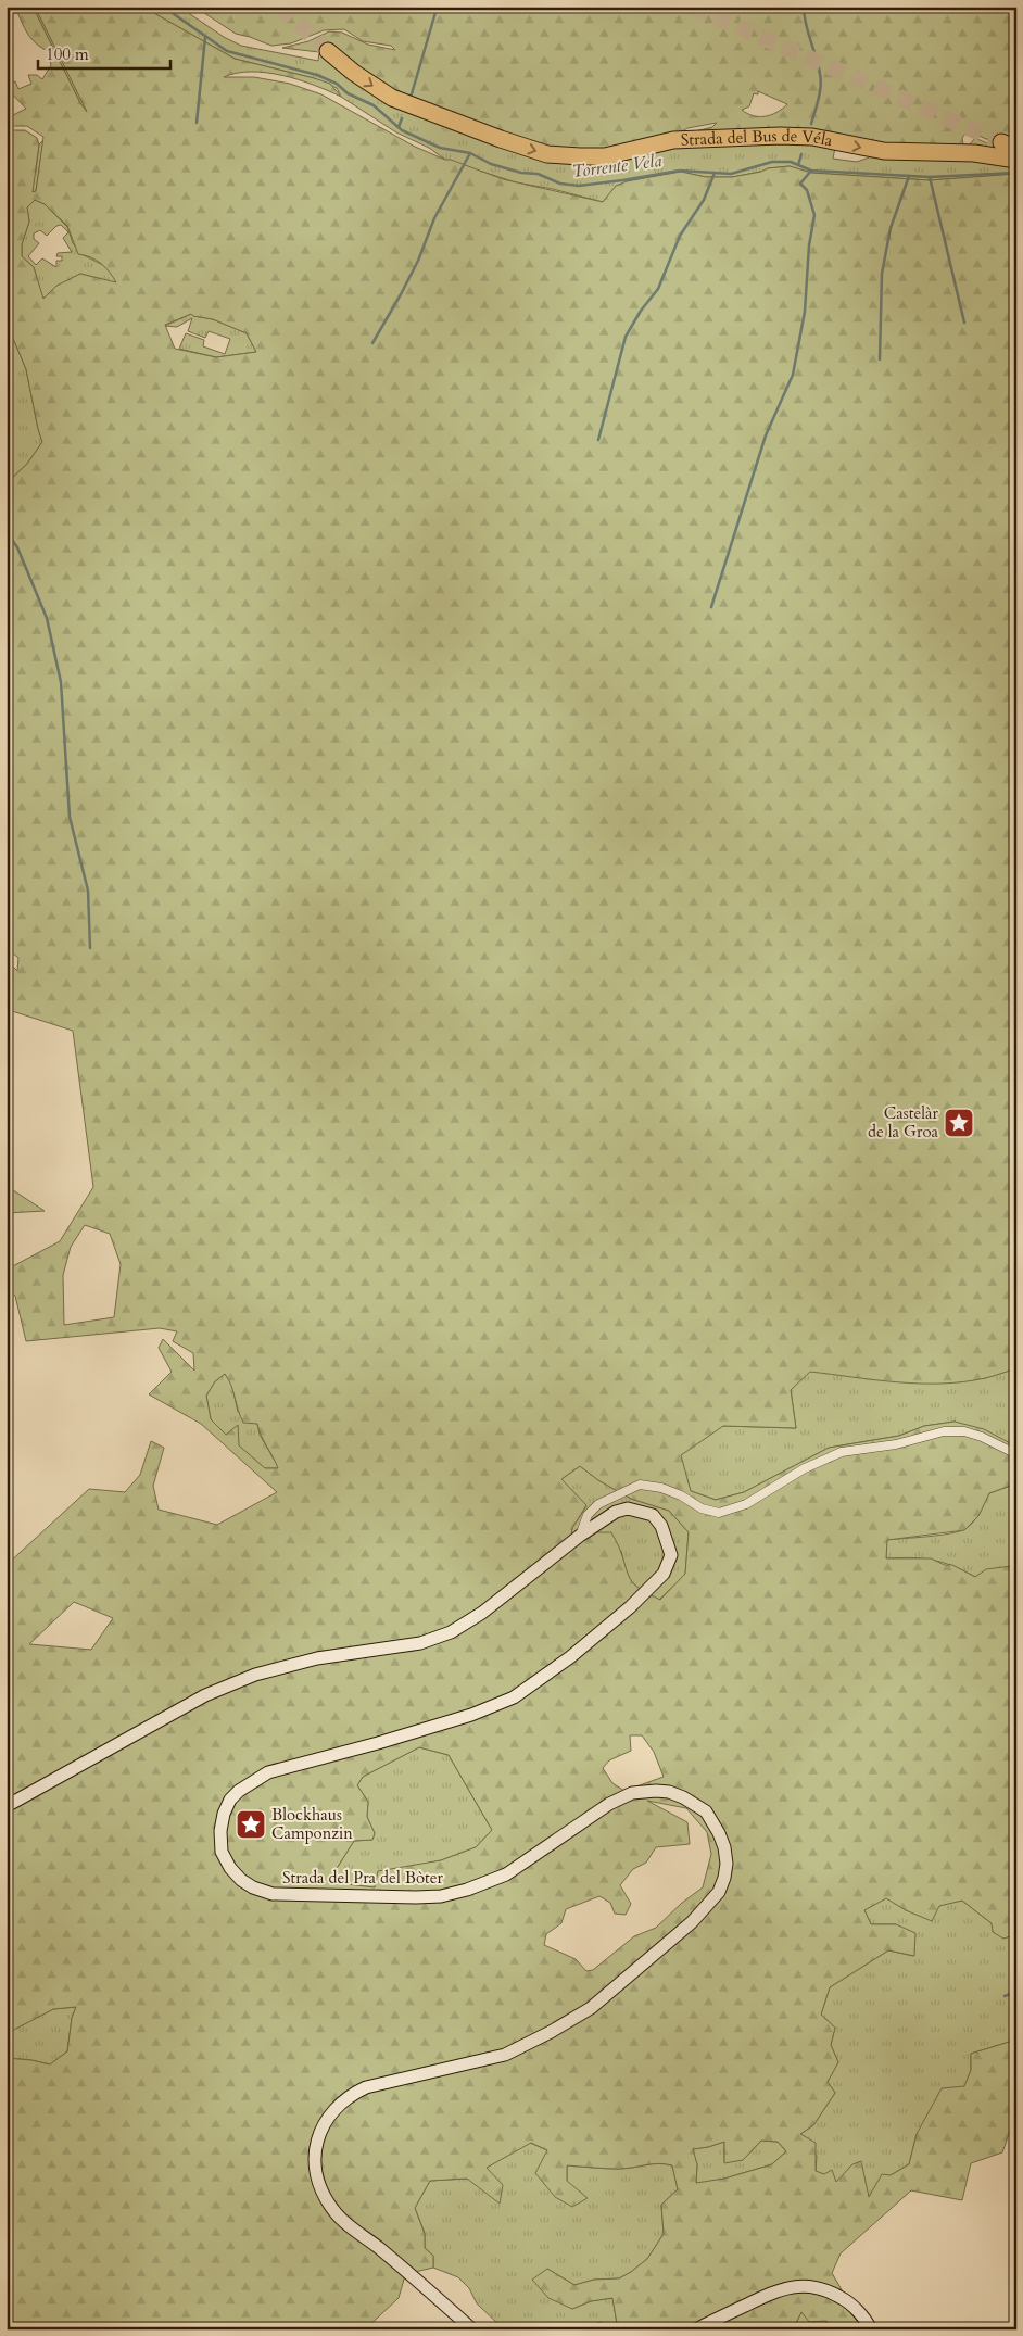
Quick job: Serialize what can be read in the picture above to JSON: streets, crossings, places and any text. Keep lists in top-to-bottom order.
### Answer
{
  "streets": {
    "highway": ["Strada del Bus de Véla"],
    "main road": ["Strada del Pra del Bòter"]
  },
  "one_way": ["Strada del Bus de Véla"],
  "water": ["Torrente Vela"],
  "places": {
    "place": ["Castelàr de la Groa", "Blockhaus Camponzin"]
  },
  "scale_bar": "100 m"
}
